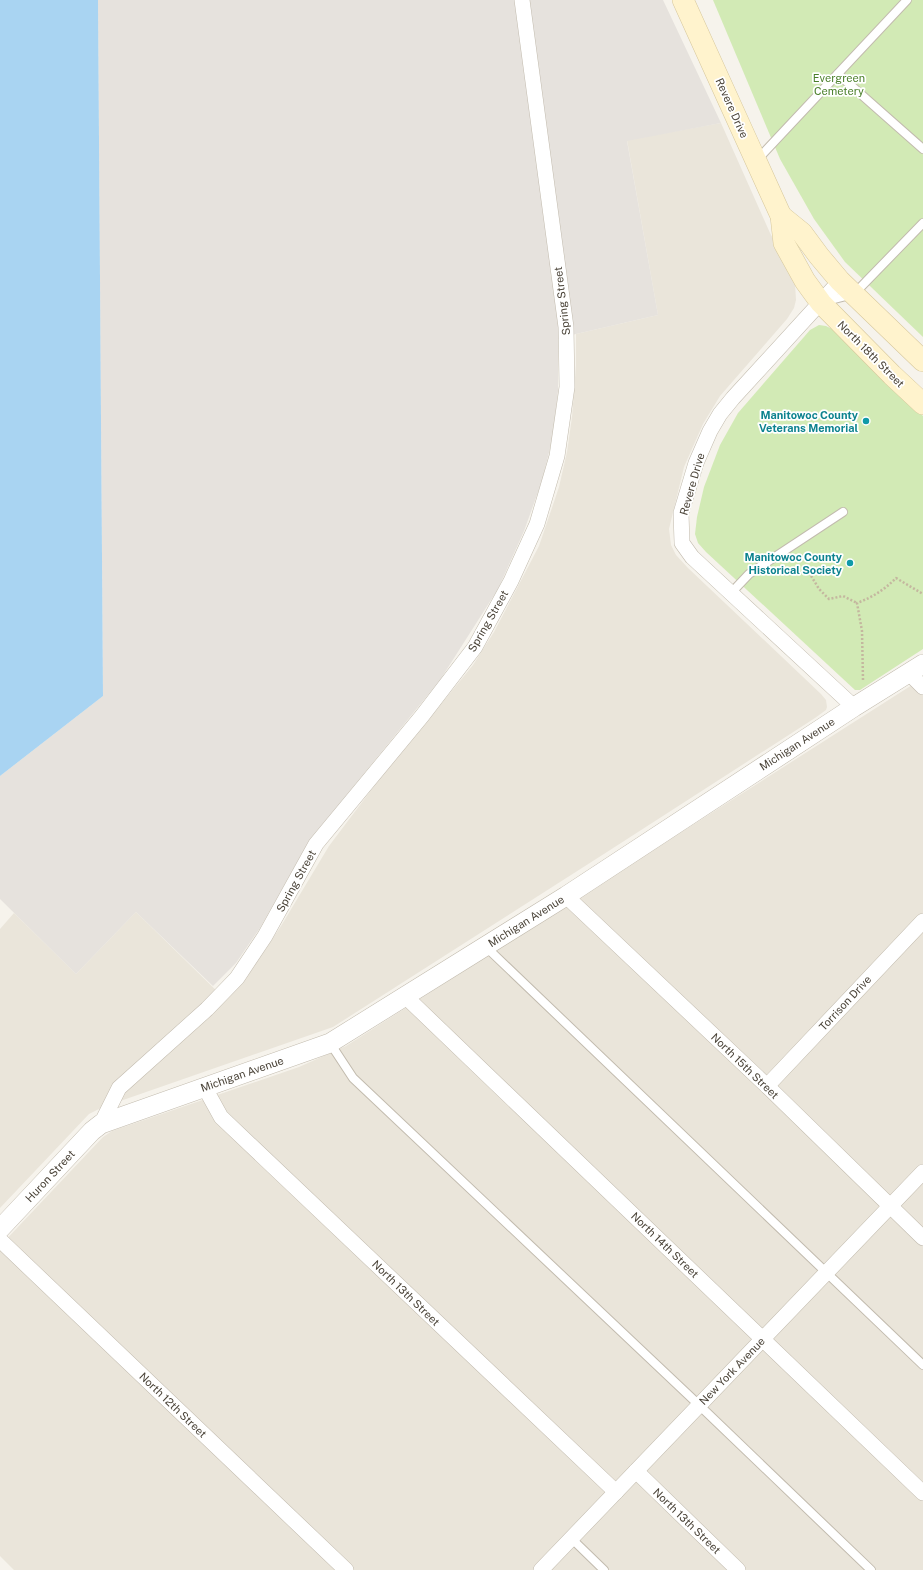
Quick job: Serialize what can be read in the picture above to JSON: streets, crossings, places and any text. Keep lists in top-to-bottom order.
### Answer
{
  "streets": {
    "main road": ["Revere Drive", "North 18th Street"],
    "street": [
      "Spring Street",
      "Michigan Avenue",
      "Torrison Drive",
      "North 15th Street",
      "Huron Street",
      "North 14th Street",
      "North 13th Street",
      "New York Avenue",
      "North 12th Street"
    ]
  },
  "crossings": [
    ["Revere Drive", "North 18th Street"],
    ["Revere Drive", "Michigan Avenue"],
    ["Spring Street", "Michigan Avenue"],
    ["Spring Street", "Huron Street"],
    ["Michigan Avenue", "North 15th Street"],
    ["Michigan Avenue", "Huron Street"],
    ["Michigan Avenue", "North 14th Street"],
    ["Michigan Avenue", "North 13th Street"],
    ["Torrison Drive", "North 15th Street"],
    ["North 15th Street", "New York Avenue"],
    ["North 14th Street", "New York Avenue"],
    ["North 13th Street", "New York Avenue"]
  ],
  "parks": ["Evergreen Cemetery"],
  "places": ["Manitowoc County Veterans Memorial", "Manitowoc County Historical Society"]
}
